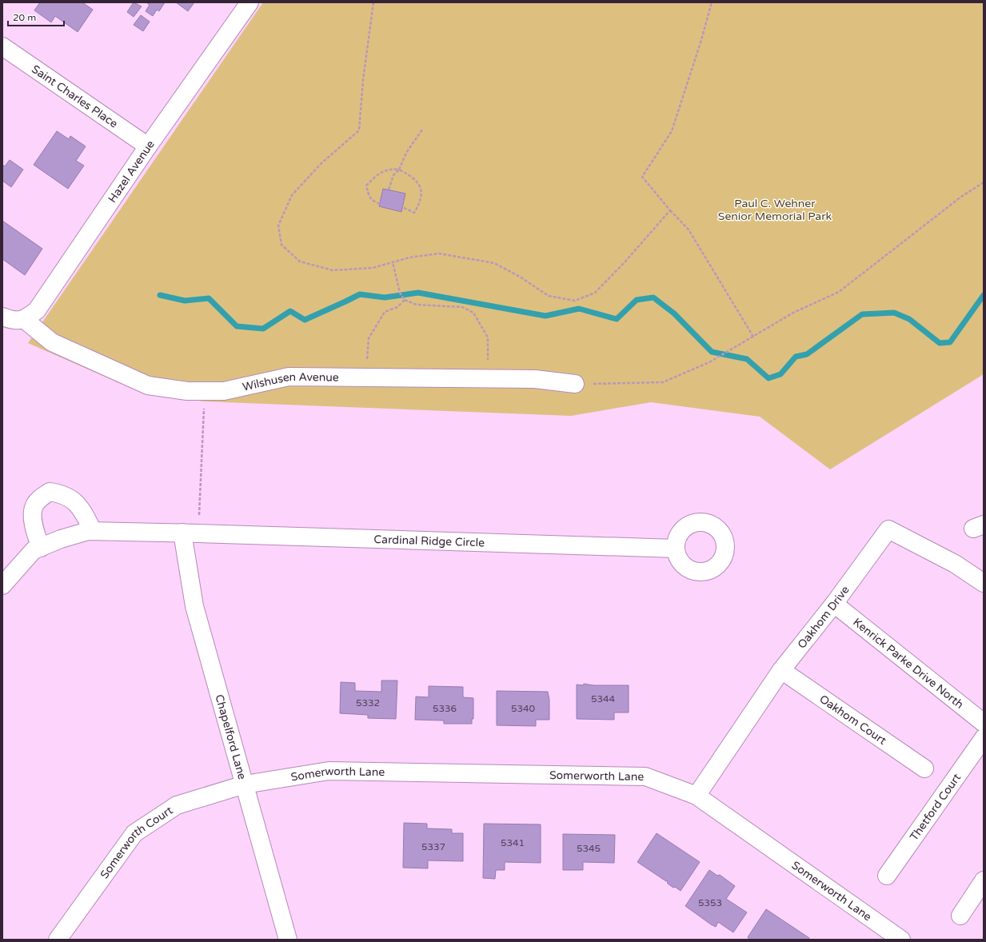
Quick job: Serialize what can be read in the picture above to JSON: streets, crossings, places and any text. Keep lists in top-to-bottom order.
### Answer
{
  "streets": {
    "street": [
      "Saint Charles Place",
      "Hazel Avenue",
      "Wilshusen Avenue",
      "Cardinal Ridge Circle",
      "Oakhom Drive",
      "Kenrick Parke Drive North",
      "Oakhom Court",
      "Chapelford Lane",
      "Somerworth Lane",
      "Thetford Court",
      "Somerworth Court"
    ]
  },
  "crossings": [
    ["Saint Charles Place", "Hazel Avenue"],
    ["Hazel Avenue", "Wilshusen Avenue"],
    ["Cardinal Ridge Circle", "Chapelford Lane"],
    ["Oakhom Drive", "Kenrick Parke Drive North"],
    ["Oakhom Drive", "Oakhom Court"],
    ["Oakhom Drive", "Somerworth Lane"],
    ["Chapelford Lane", "Somerworth Lane"],
    ["Chapelford Lane", "Somerworth Court"],
    ["Somerworth Lane", "Somerworth Court"]
  ],
  "parks": ["Paul C. Wehner Senior Memorial Park"],
  "house_numbers": [
    "5344",
    "5332",
    "5336",
    "5340",
    "5341",
    "5337",
    "5345",
    "5353"
  ],
  "scale_bar": "20 m"
}
